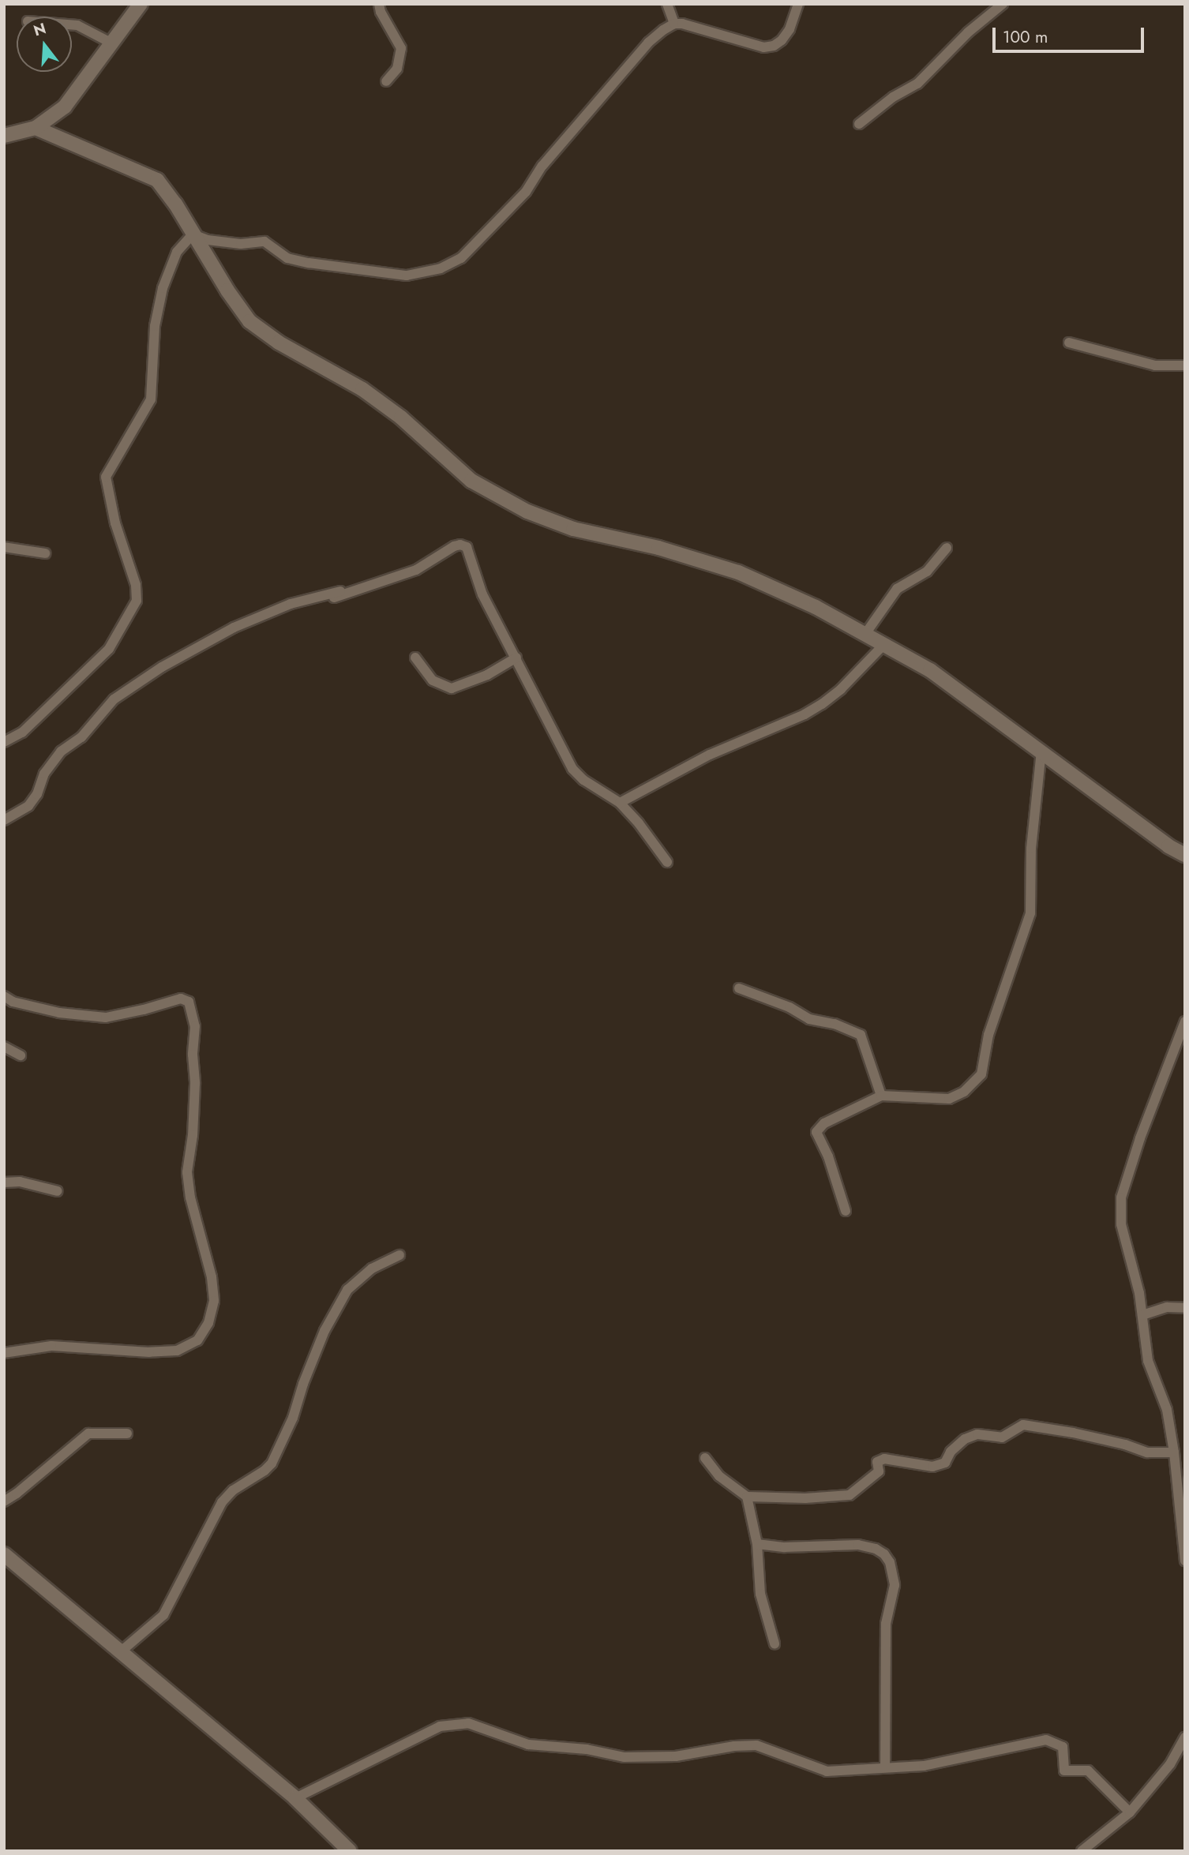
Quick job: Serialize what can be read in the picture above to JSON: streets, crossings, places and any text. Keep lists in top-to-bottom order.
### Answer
{
  "scale_bar": "100 m",
  "north": "top"
}
